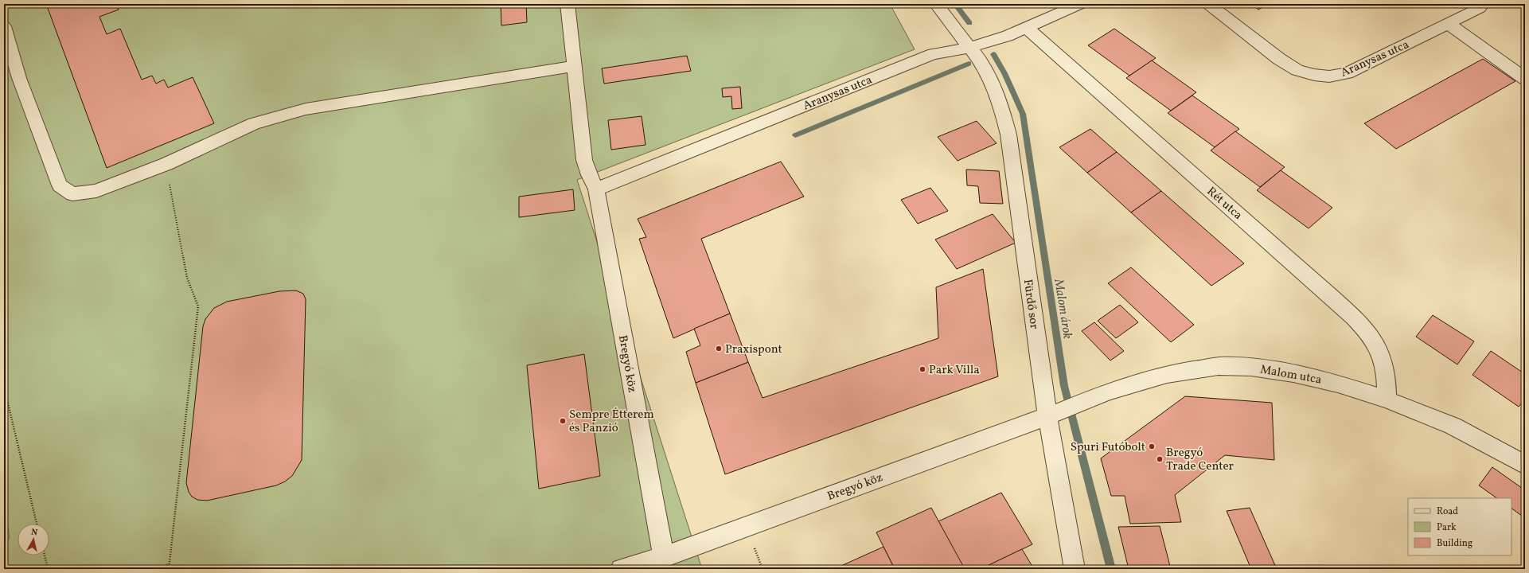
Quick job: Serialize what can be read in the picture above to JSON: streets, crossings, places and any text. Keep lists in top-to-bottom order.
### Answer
{
  "streets": {
    "street": [
      "Aranysas utca",
      "Rét utca",
      "Fürdő sor",
      "Bregyó köz",
      "Malom utca"
    ]
  },
  "crossings": [
    ["Aranysas utca", "Rét utca"],
    ["Aranysas utca", "Fürdő sor"],
    ["Aranysas utca", "Bregyó köz"],
    ["Rét utca", "Malom utca"],
    ["Fürdő sor", "Bregyó köz"],
    ["Fürdő sor", "Malom utca"],
    ["Bregyó köz", "Malom utca"]
  ],
  "water": ["Malom árok"],
  "places": [
    "Praxispont",
    "Park Villa",
    "Sempre Étterem és Panzió",
    "Spuri Futóbolt",
    "Bregyó Trade Center"
  ],
  "legend": ["Road", "Park", "Building"],
  "north": "top"
}
